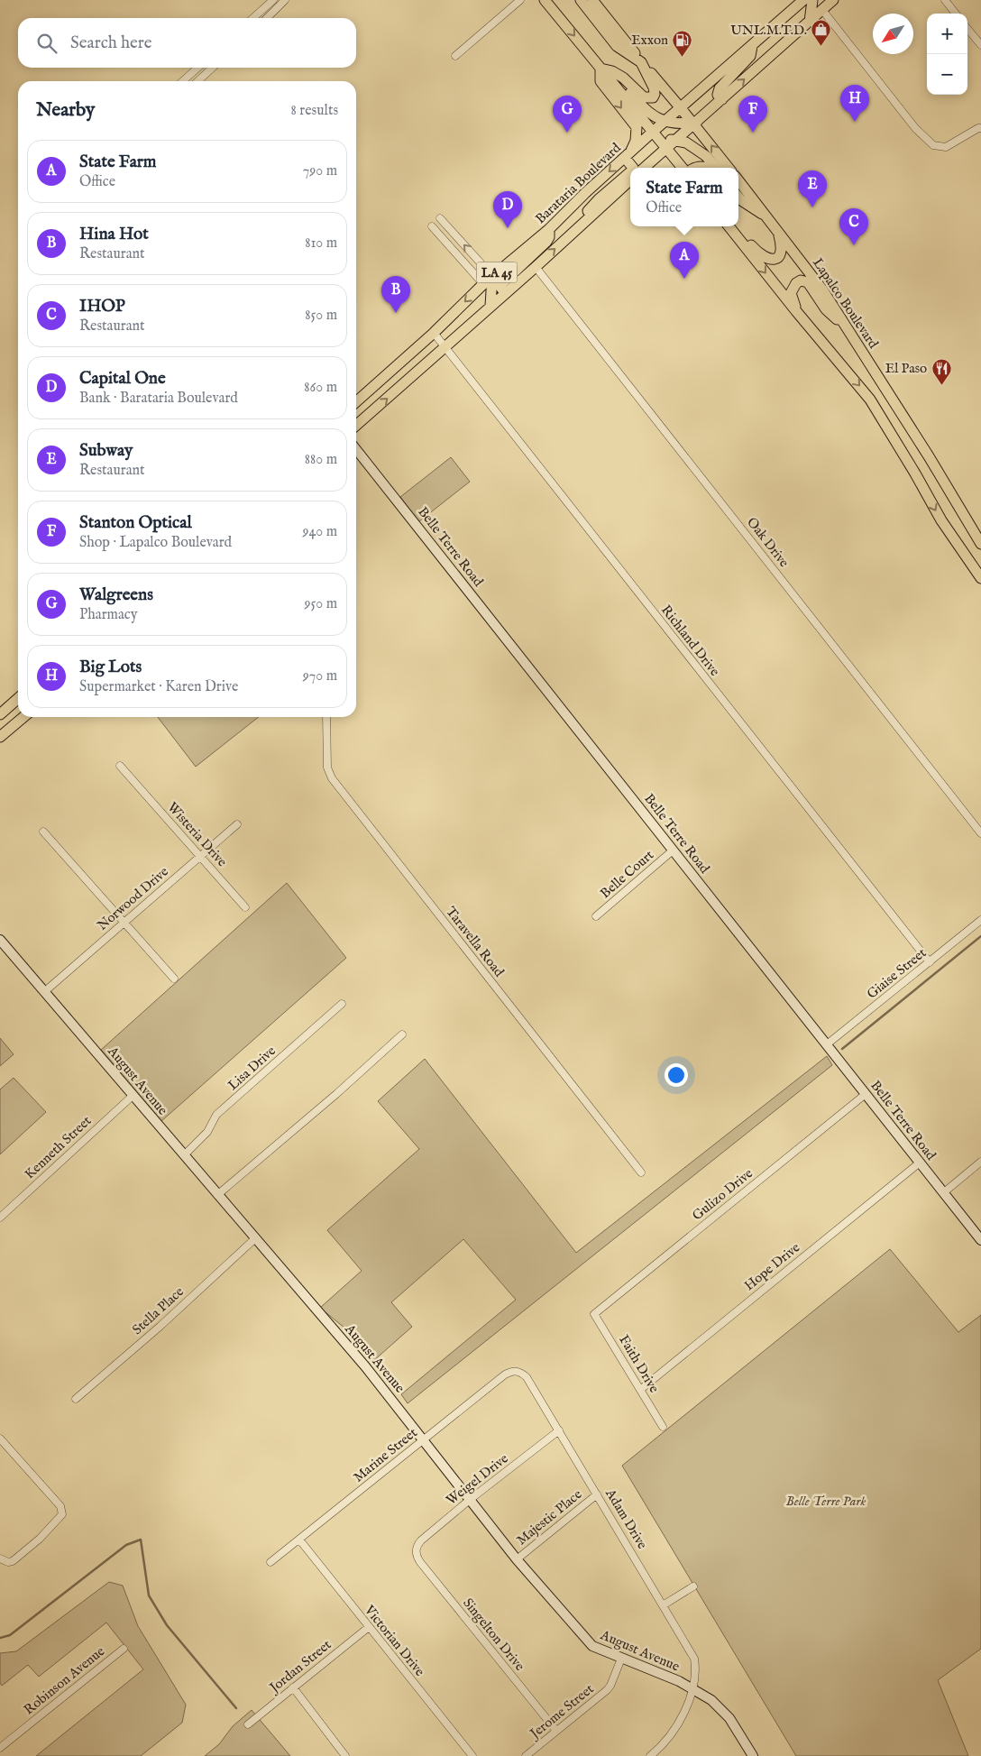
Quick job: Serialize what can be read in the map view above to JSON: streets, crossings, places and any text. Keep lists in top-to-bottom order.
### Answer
{
  "streets": {
    "main road": ["Barataria Boulevard", "LA 45", "Lapalco Boulevard"],
    "street": [
      "Oak Drive",
      "Belle Terre Road",
      "Richland Drive",
      "Wisteria Drive",
      "Belle Court",
      "Norwood Drive",
      "Taravella Road",
      "Giaise Street",
      "Lisa Drive",
      "August Avenue",
      "Kenneth Street",
      "Gulizo Drive",
      "Hope Drive",
      "Stella Place",
      "Faith Drive",
      "Marine Street",
      "Weigel Drive",
      "Majestic Place",
      "Adam Drive",
      "Singelton Drive",
      "Victorian Drive",
      "Jordan Street",
      "Robinson Avenue",
      "Jerome Street"
    ]
  },
  "crossings": [
    ["Barataria Boulevard", "Richland Drive"],
    ["LA 45", "Oak Drive"],
    ["LA 45", "Richland Drive"],
    ["Belle Terre Road", "Belle Court"],
    ["Belle Terre Road", "Giaise Street"],
    ["Belle Terre Road", "Gulizo Drive"],
    ["Belle Terre Road", "Hope Drive"],
    ["Richland Drive", "Giaise Street"],
    ["Wisteria Drive", "Norwood Drive"],
    ["Norwood Drive", "August Avenue"],
    ["Lisa Drive", "August Avenue"],
    ["August Avenue", "Kenneth Street"],
    ["August Avenue", "Stella Place"],
    ["August Avenue", "Marine Street"],
    ["August Avenue", "Weigel Drive"],
    ["August Avenue", "Majestic Place"],
    ["August Avenue", "Adam Drive"],
    ["August Avenue", "Jerome Street"],
    ["Gulizo Drive", "Faith Drive"],
    ["Hope Drive", "Faith Drive"],
    ["Marine Street", "Adam Drive"],
    ["Marine Street", "Victorian Drive"],
    ["Weigel Drive", "Adam Drive"],
    ["Weigel Drive", "Singelton Drive"],
    ["Majestic Place", "Adam Drive"],
    ["Singelton Drive", "Jerome Street"],
    ["Victorian Drive", "Jordan Street"]
  ],
  "parks": ["Belle Terre Park"],
  "places": {
    "shop": ["UNL.M.T.D."],
    "fuel station": ["Exxon"],
    "restaurant": ["El Paso"]
  },
  "north": "bottom left",
  "page": {
    "map_buttons": ["+", "−"],
    "search": "Search here",
    "heading": ["Nearby", "8 results"],
    "pins": [
      "H",
      "F",
      "G",
      "E",
      "D",
      "C",
      "A",
      "B"
    ],
    "list": [
      {
        "mark": "A",
        "name": "State Farm",
        "note": "Office",
        "value": "790 m"
      },
      {
        "mark": "B",
        "name": "Hina Hot",
        "note": "Restaurant",
        "value": "810 m"
      },
      {
        "mark": "C",
        "name": "IHOP",
        "note": "Restaurant",
        "value": "850 m"
      },
      {
        "mark": "D",
        "name": "Capital One",
        "note": "Bank · Barataria Boulevard",
        "value": "860 m"
      },
      {
        "mark": "E",
        "name": "Subway",
        "note": "Restaurant",
        "value": "880 m"
      },
      {
        "mark": "F",
        "name": "Stanton Optical",
        "note": "Shop · Lapalco Boulevard",
        "value": "940 m"
      },
      {
        "mark": "G",
        "name": "Walgreens",
        "note": "Pharmacy",
        "value": "950 m"
      },
      {
        "mark": "H",
        "name": "Big Lots",
        "note": "Supermarket · Karen Drive",
        "value": "970 m"
      }
    ],
    "popup": ["State Farm", "Office"]
  }
}
